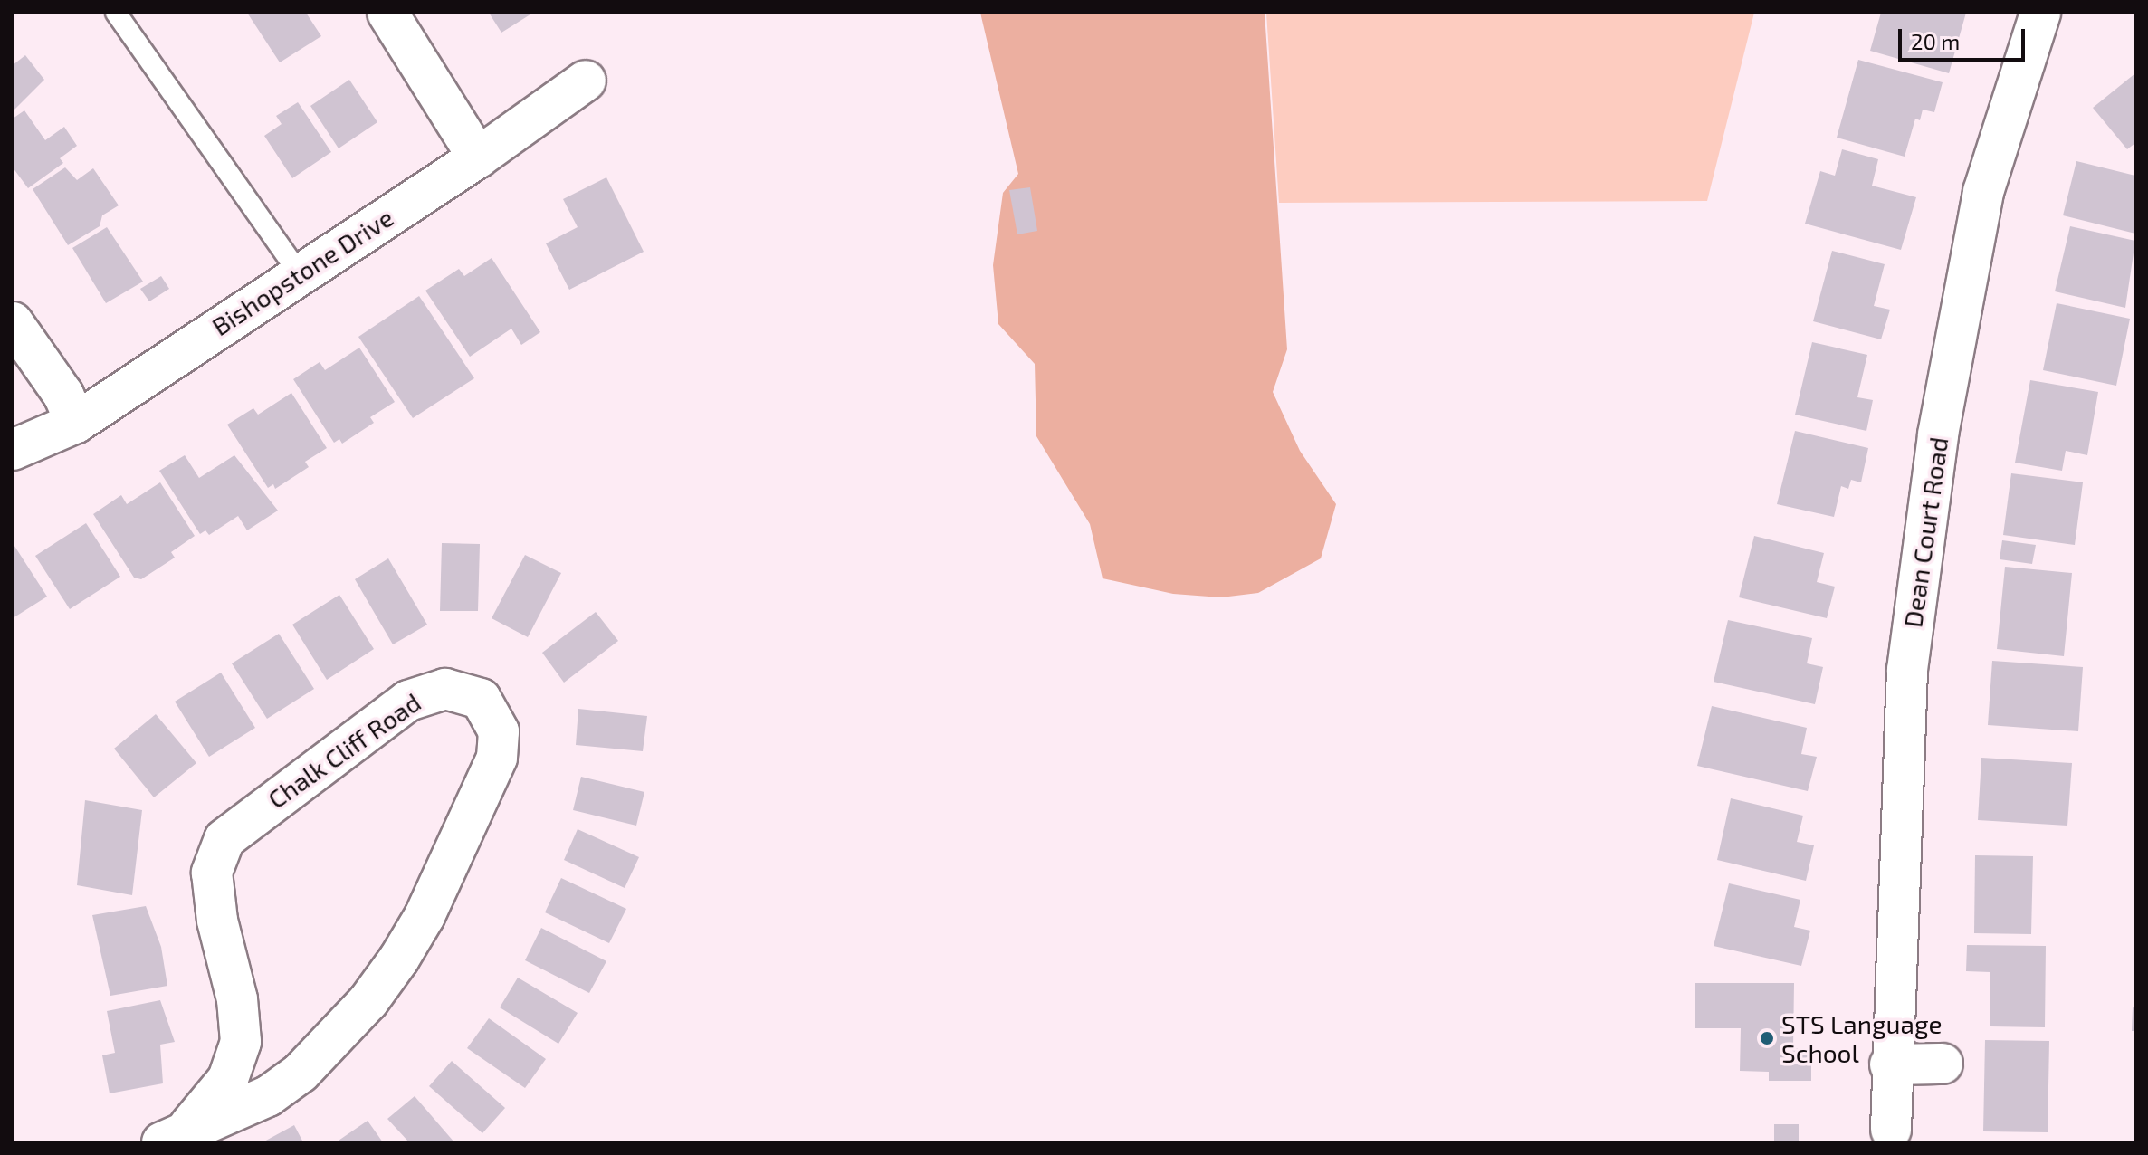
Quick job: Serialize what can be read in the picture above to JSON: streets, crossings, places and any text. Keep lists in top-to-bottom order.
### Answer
{
  "streets": {
    "street": ["Bishopstone Drive", "Dean Court Road", "Chalk Cliff Road"]
  },
  "places": ["STS Language School"],
  "scale_bar": "20 m"
}
